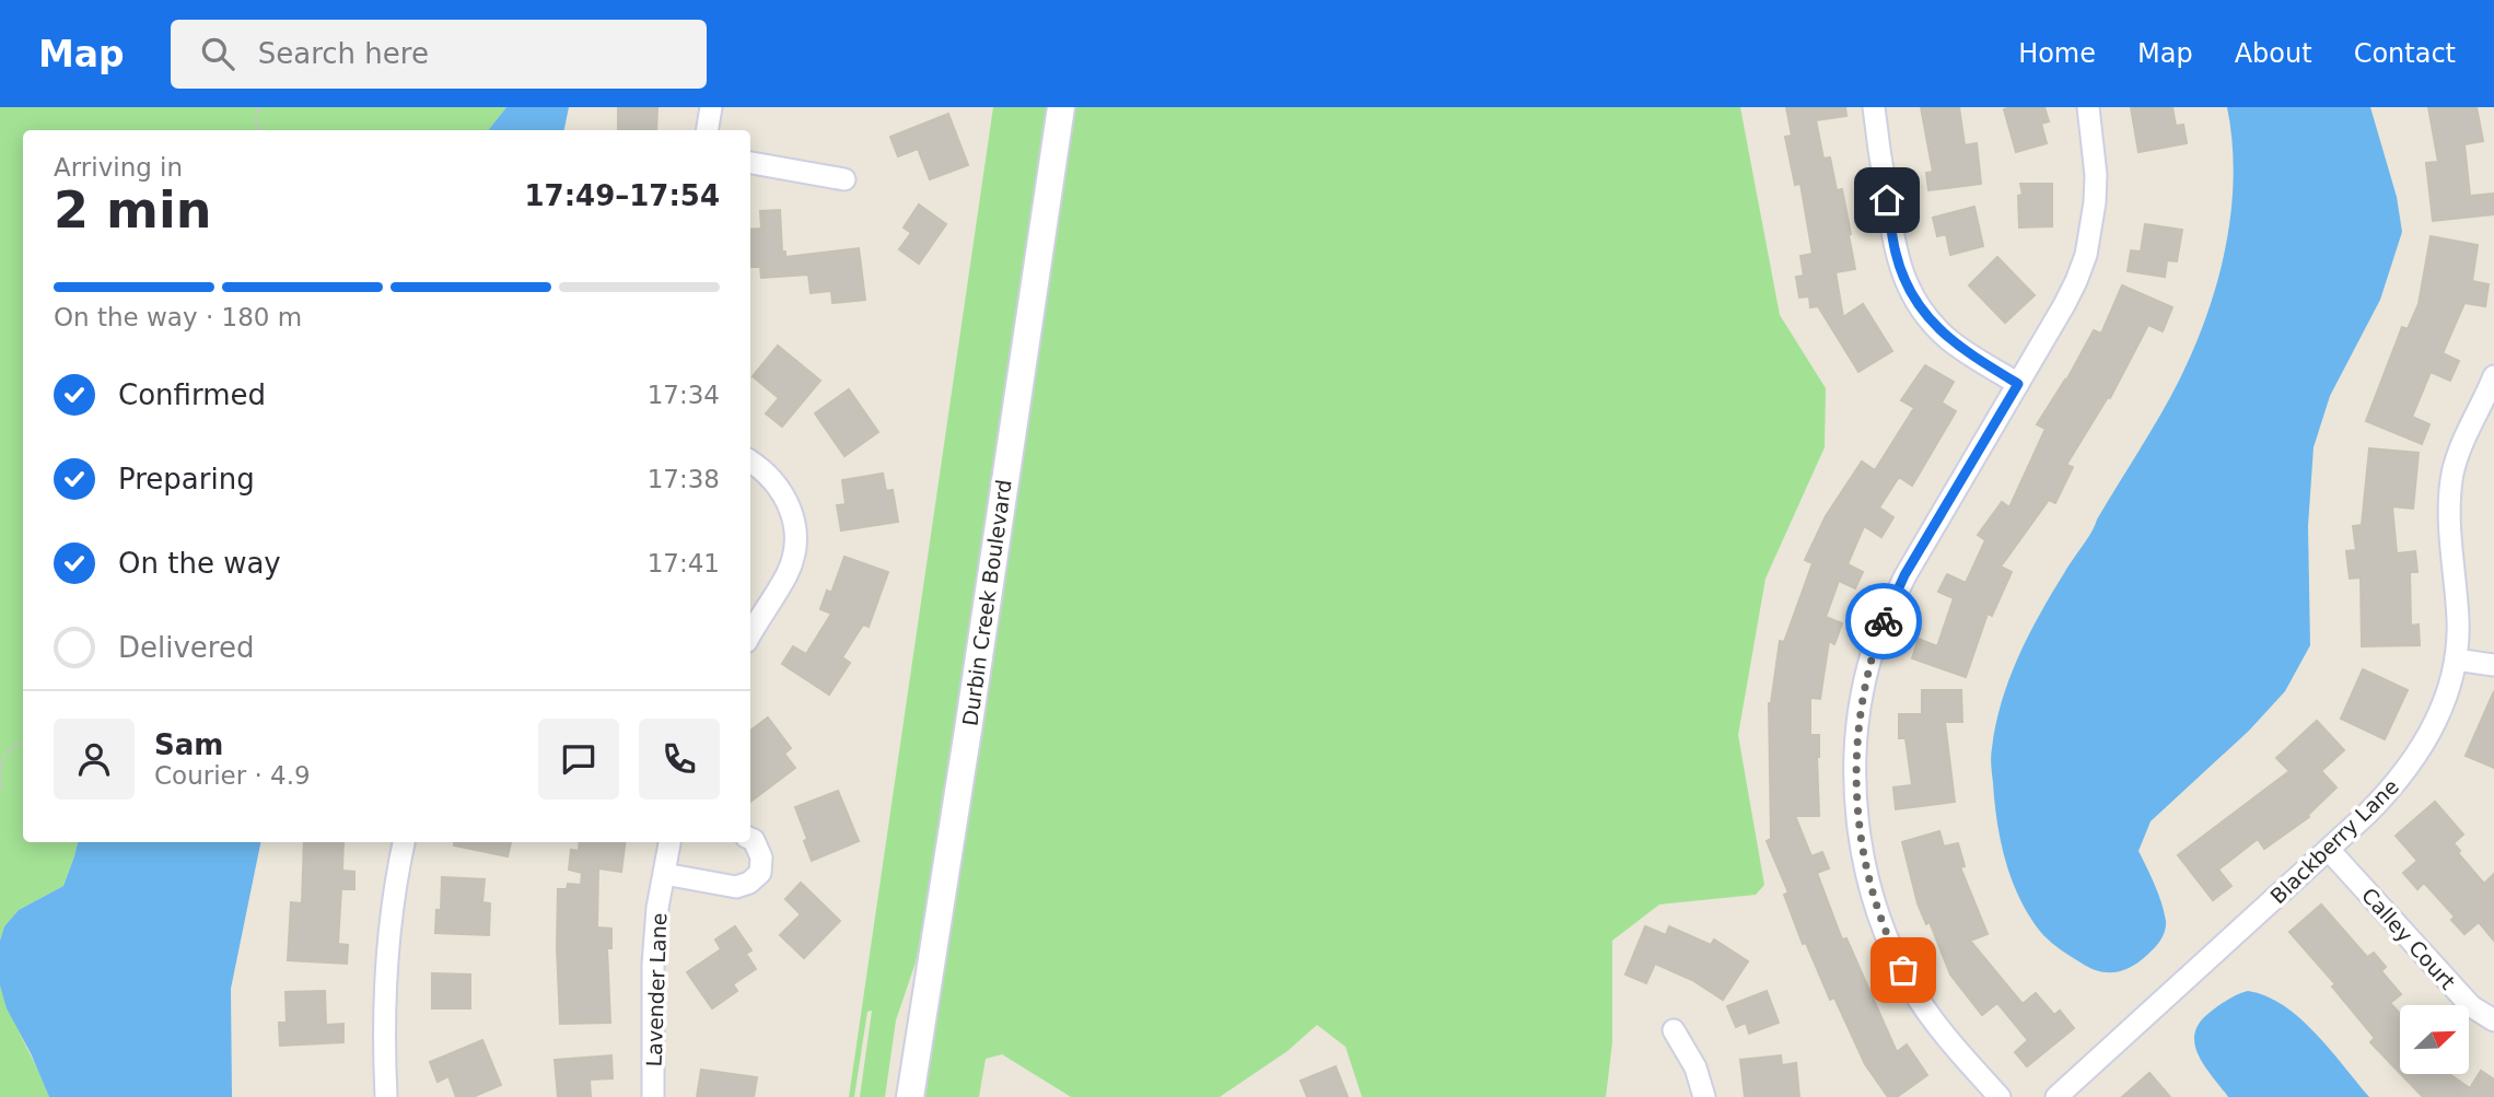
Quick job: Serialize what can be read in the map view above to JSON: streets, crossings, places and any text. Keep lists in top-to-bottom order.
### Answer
{
  "streets": {
    "street": [
      "Durbin Creek Boulevard",
      "Blackberry Lane",
      "Calley Court",
      "Lavender Lane"
    ]
  },
  "crossings": [
    ["Blackberry Lane", "Calley Court"]
  ],
  "north": "top right",
  "page": {
    "header": "Map",
    "search": "Search here",
    "nav": [
      "Home",
      "Map",
      "About",
      "Contact"
    ],
    "heading": ["2 min", "Arriving in", "17:49–17:54"],
    "panel": ["Sam", "Courier · 4.9"],
    "bar": "On the way · 180 m",
    "list": [
      ["Confirmed", "17:34"],
      ["Preparing", "17:38"],
      ["On the way", "17:41"],
      "Delivered"
    ]
  }
}
